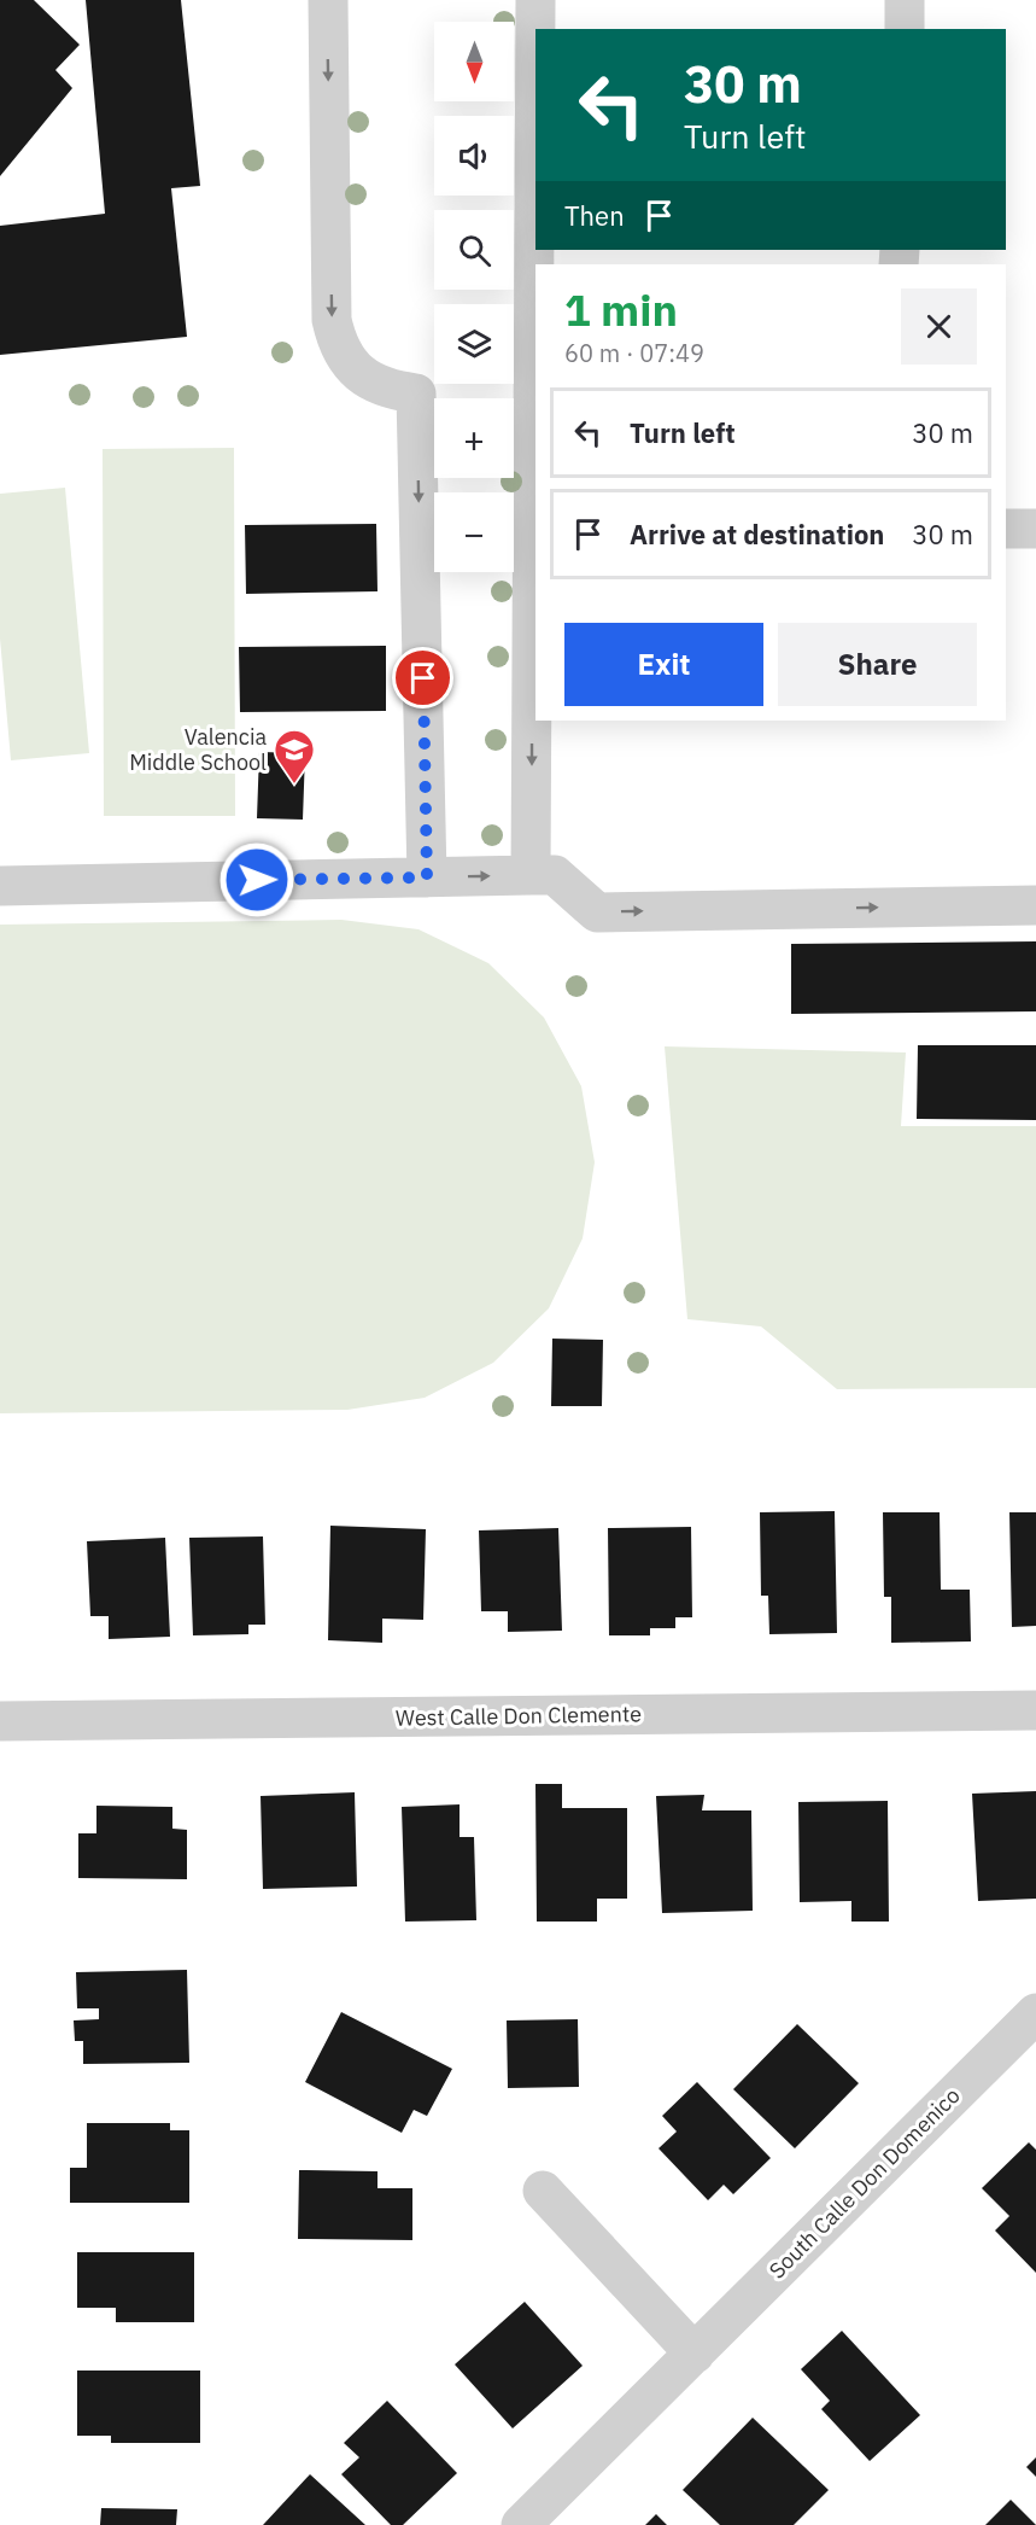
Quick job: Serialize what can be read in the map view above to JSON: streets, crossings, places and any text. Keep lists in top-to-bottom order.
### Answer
{
  "streets": {
    "street": ["West Calle Don Clemente", "South Calle Don Domenico"]
  },
  "places": {
    "school or university": ["Valencia Middle School"]
  },
  "north": "bottom",
  "page": {
    "map_buttons": ["+", "−"],
    "turn": ["30 m", "Turn left"],
    "then": "Then",
    "heading": ["1 min", "60 m · 07:49"],
    "list": [
      {
        "name": "Turn left",
        "value": "30 m"
      },
      {
        "name": "Arrive at destination",
        "value": "30 m"
      }
    ],
    "buttons": ["Exit", "Share"]
  }
}
